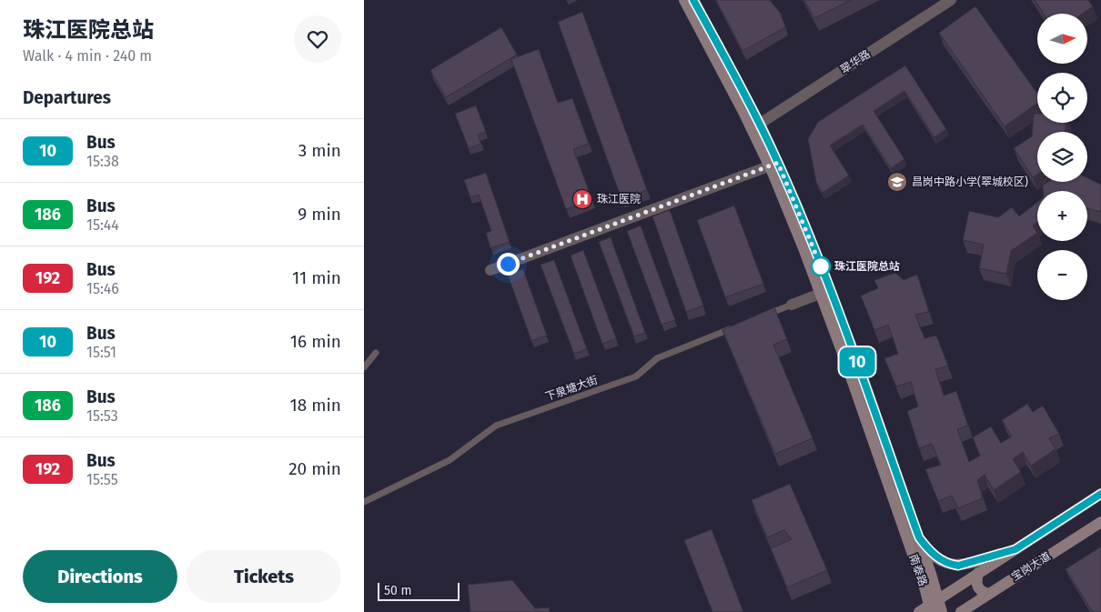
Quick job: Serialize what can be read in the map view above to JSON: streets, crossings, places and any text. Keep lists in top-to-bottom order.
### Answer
{
  "streets": {
    "main road": ["宝岗大道", "南泰路"],
    "street": ["翠华路"],
    "lane": ["下泉塘大街"]
  },
  "crossings": [
    ["翠华路", "南泰路"],
    ["宝岗大道", "南泰路"]
  ],
  "places": {
    "school or university": ["昌岗中路小学(翠城校区)"],
    "hospital": ["珠江医院"],
    "other": ["珠江医院总站"]
  },
  "lines": ["bus line 10"],
  "scale_bar": "50 m",
  "north": "right",
  "page": {
    "heading": [
      ["珠江医院总站", "Walk · 4 min · 240 m"],
      "Departures"
    ],
    "on_map": "10",
    "map_buttons": ["+", "−"],
    "list": [
      {
        "mark": "10",
        "name": "Bus",
        "note": "15:38",
        "value": "3 min"
      },
      {
        "mark": "186",
        "name": "Bus",
        "note": "15:44",
        "value": "9 min"
      },
      {
        "mark": "192",
        "name": "Bus",
        "note": "15:46",
        "value": "11 min"
      },
      {
        "mark": "10",
        "name": "Bus",
        "note": "15:51",
        "value": "16 min"
      },
      {
        "mark": "186",
        "name": "Bus",
        "note": "15:53",
        "value": "18 min"
      },
      {
        "mark": "192",
        "name": "Bus",
        "note": "15:55",
        "value": "20 min"
      }
    ],
    "buttons": ["Directions", "Tickets"],
    "scale": "50 m"
  }
}
